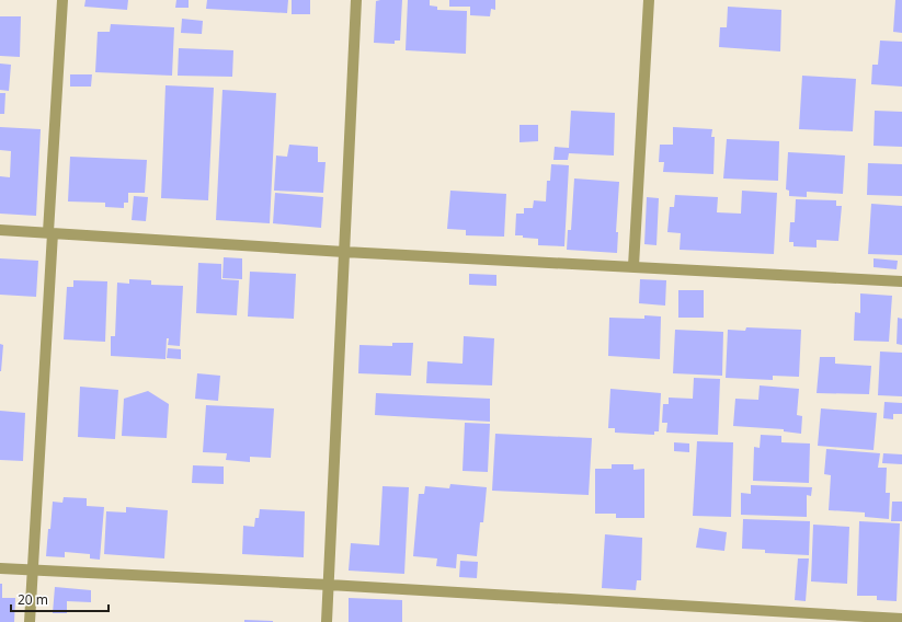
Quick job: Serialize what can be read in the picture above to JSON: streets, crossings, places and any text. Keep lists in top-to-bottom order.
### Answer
{
  "scale_bar": "20 m"
}
